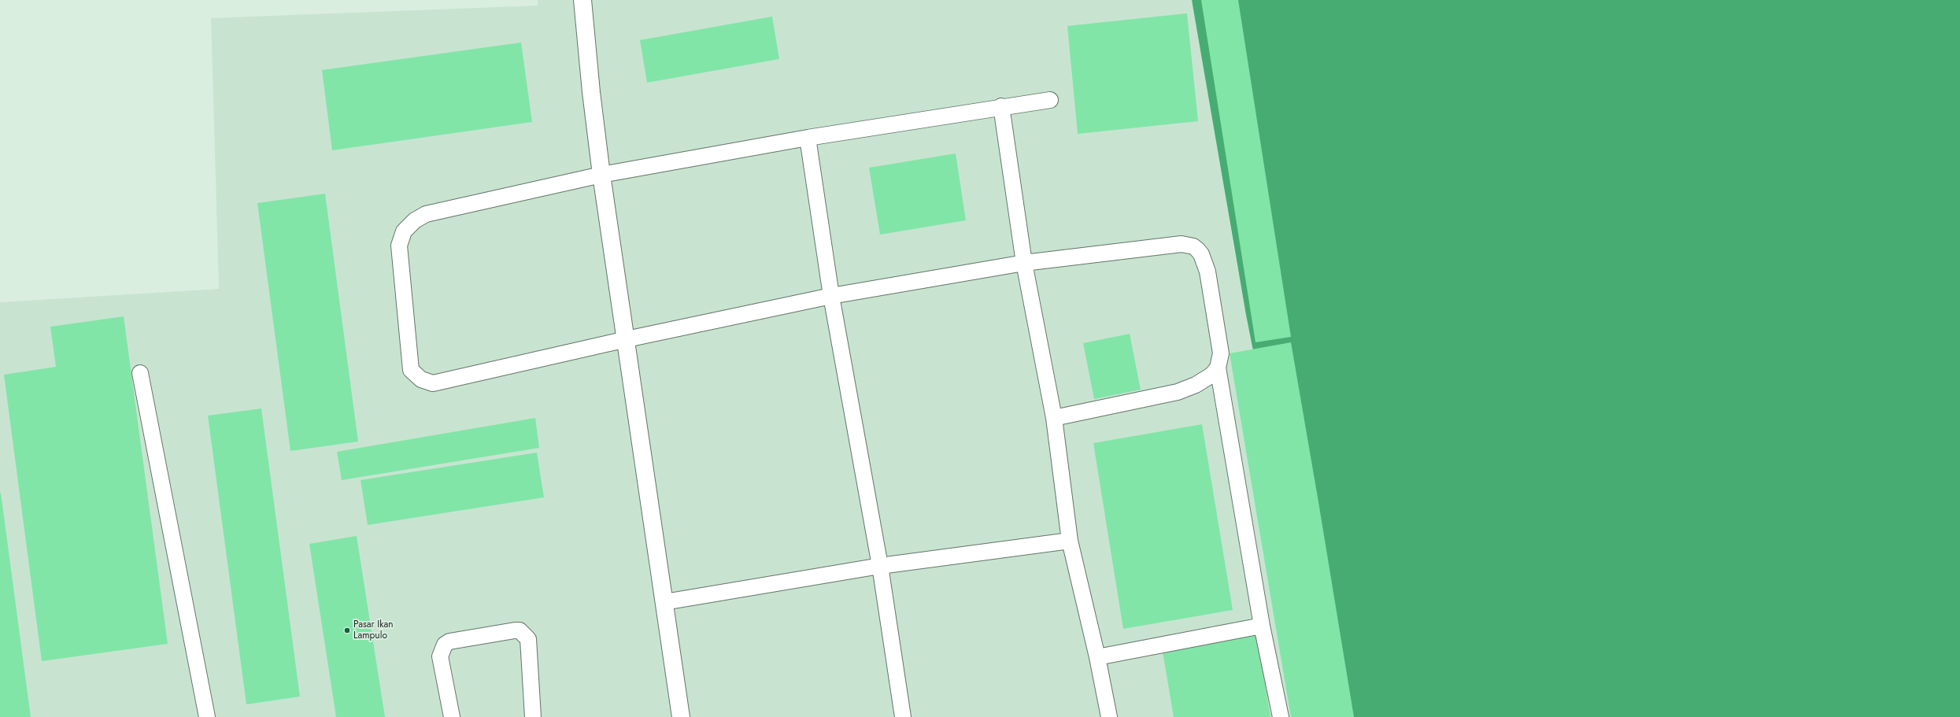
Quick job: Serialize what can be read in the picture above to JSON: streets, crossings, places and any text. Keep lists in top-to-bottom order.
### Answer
{
  "places": ["Pasar Ikan Lampulo"]
}
